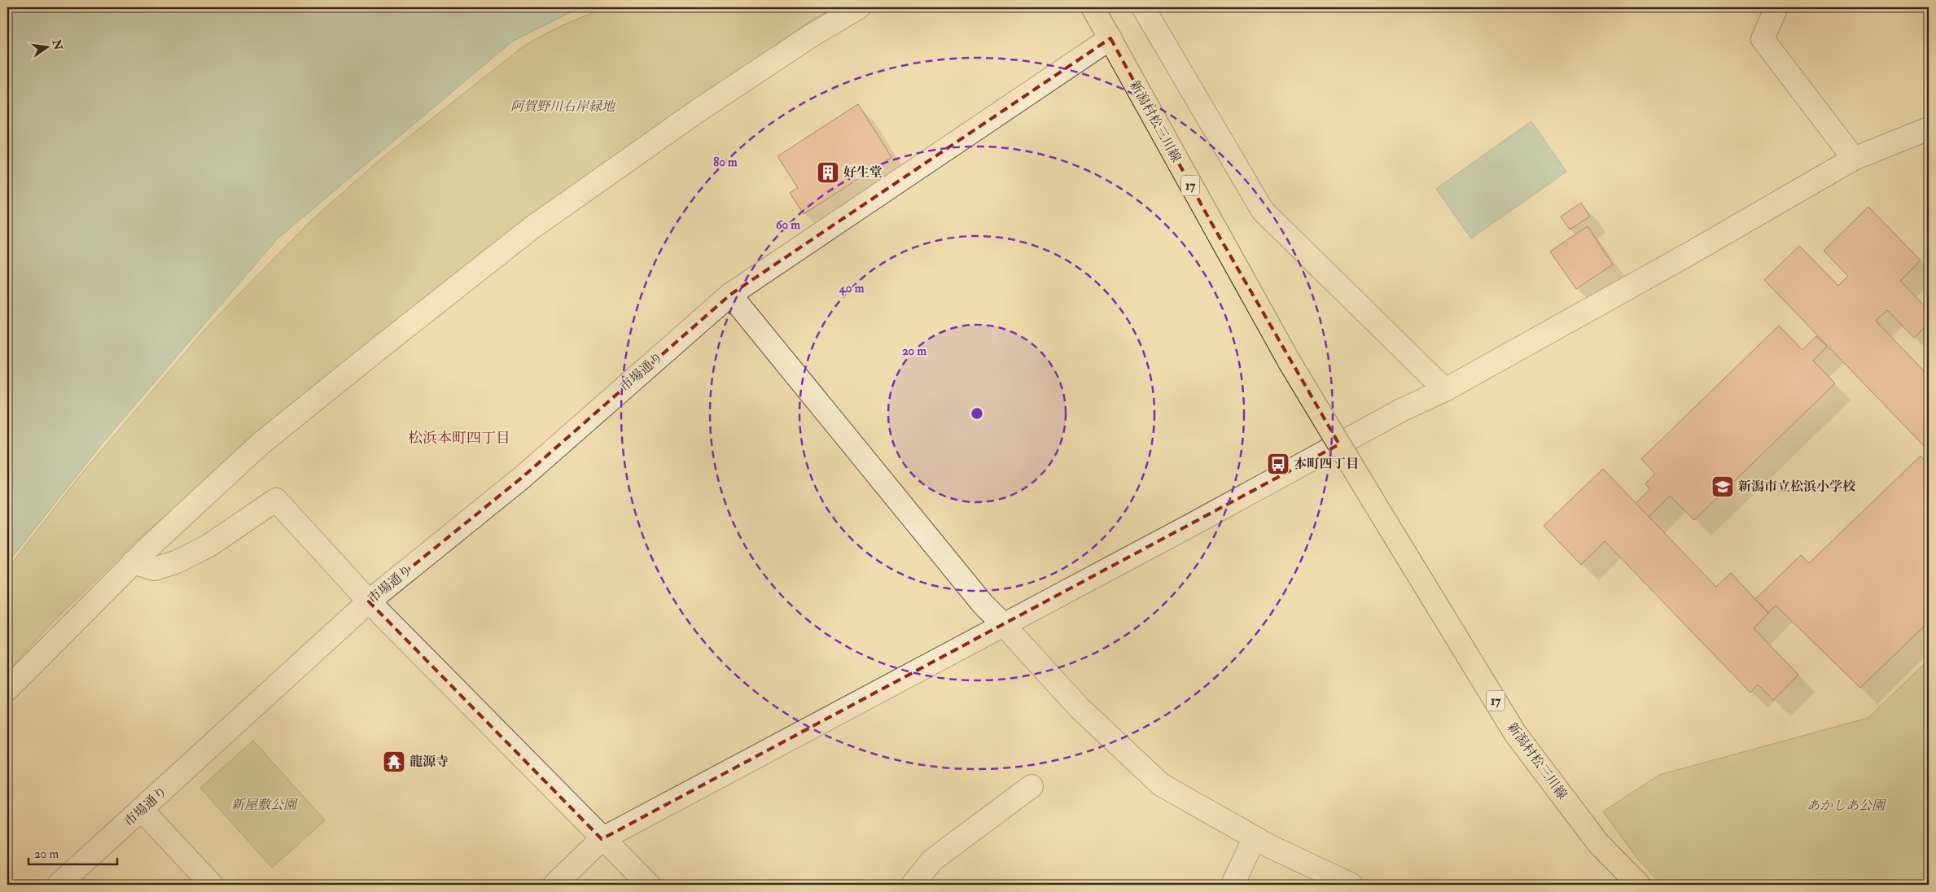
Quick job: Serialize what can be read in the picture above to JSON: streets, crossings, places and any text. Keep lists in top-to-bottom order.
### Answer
{
  "streets": {
    "main road": ["新潟村松三川線", "17"],
    "street": ["市場通り"]
  },
  "crossings": [
    ["新潟村松三川線", "市場通り"]
  ],
  "districts": ["松浜本町四丁目"],
  "parks": ["阿賀野川右岸緑地", "新屋敷公園", "あかしあ公園"],
  "places": {
    "building": ["好生堂"],
    "bus stop": ["本町四丁目"],
    "school or university": ["新潟市立松浜小学校"],
    "temple": ["龍源寺"]
  },
  "scale_bar": "20 m",
  "north": "right",
  "rings": [
    "80 m",
    "60 m",
    "40 m",
    "20 m"
  ]
}
